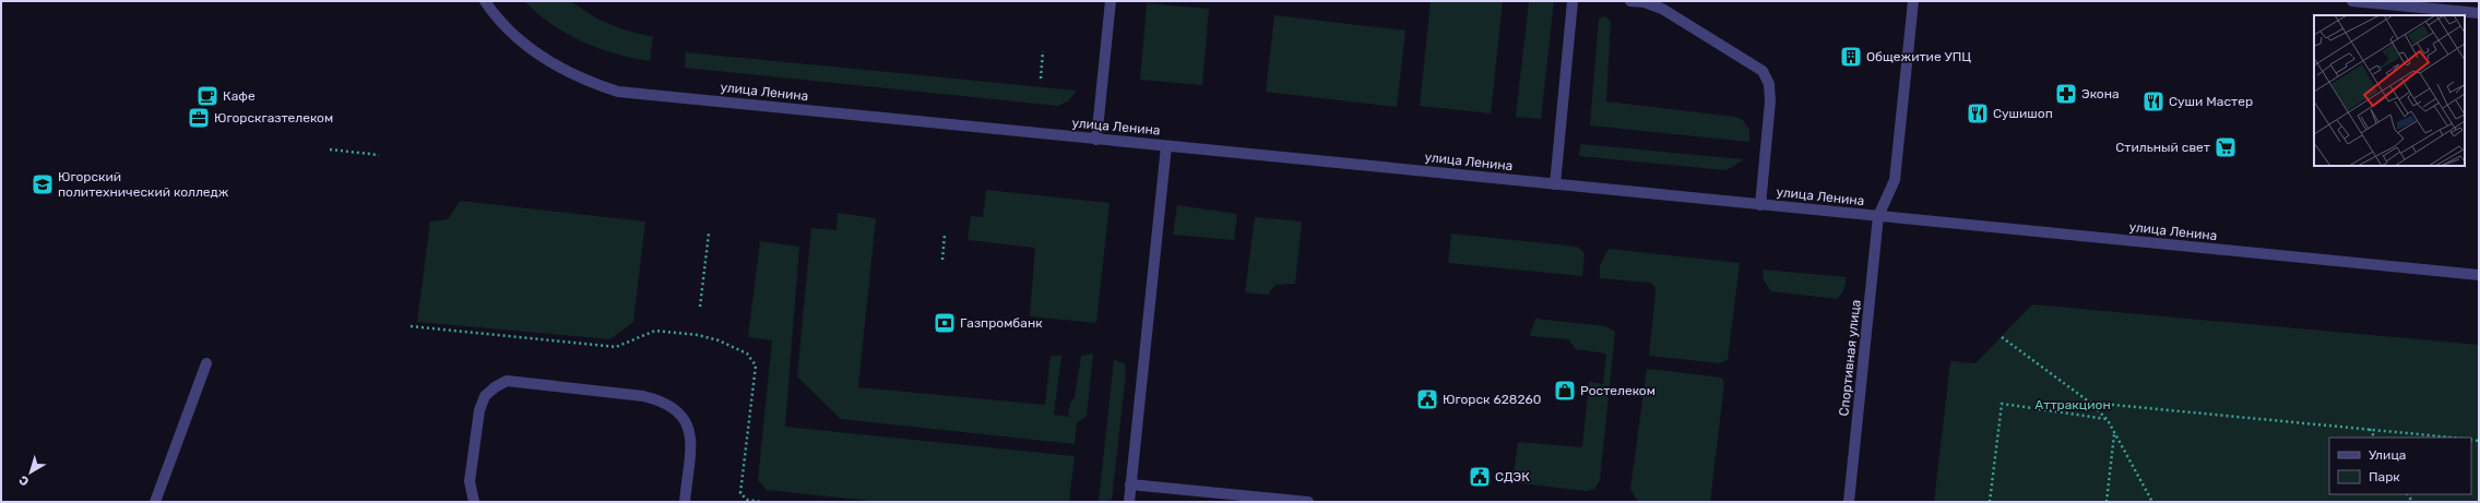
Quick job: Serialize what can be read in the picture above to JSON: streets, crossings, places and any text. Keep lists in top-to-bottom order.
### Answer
{
  "streets": {
    "street": ["улица Ленина", "Спортивная улица"]
  },
  "crossings": [
    ["улица Ленина", "Спортивная улица"]
  ],
  "parks": ["Аттракцион"],
  "places": {
    "building": ["Общежитие УПЦ"],
    "pharmacy": ["Экона"],
    "cafe": ["Кафе"],
    "restaurant": ["Суши Мастер", "Сушишоп"],
    "office": ["Югорскгазтелеком"],
    "supermarket": ["Стильный свет"],
    "school or university": ["Югорский политехнический колледж"],
    "bank": ["Газпромбанк"],
    "shop": ["Ростелеком"],
    "public building": ["Югорск 628260", "СДЭК"]
  },
  "legend": ["Улица", "Парк"],
  "north": "bottom left"
}
